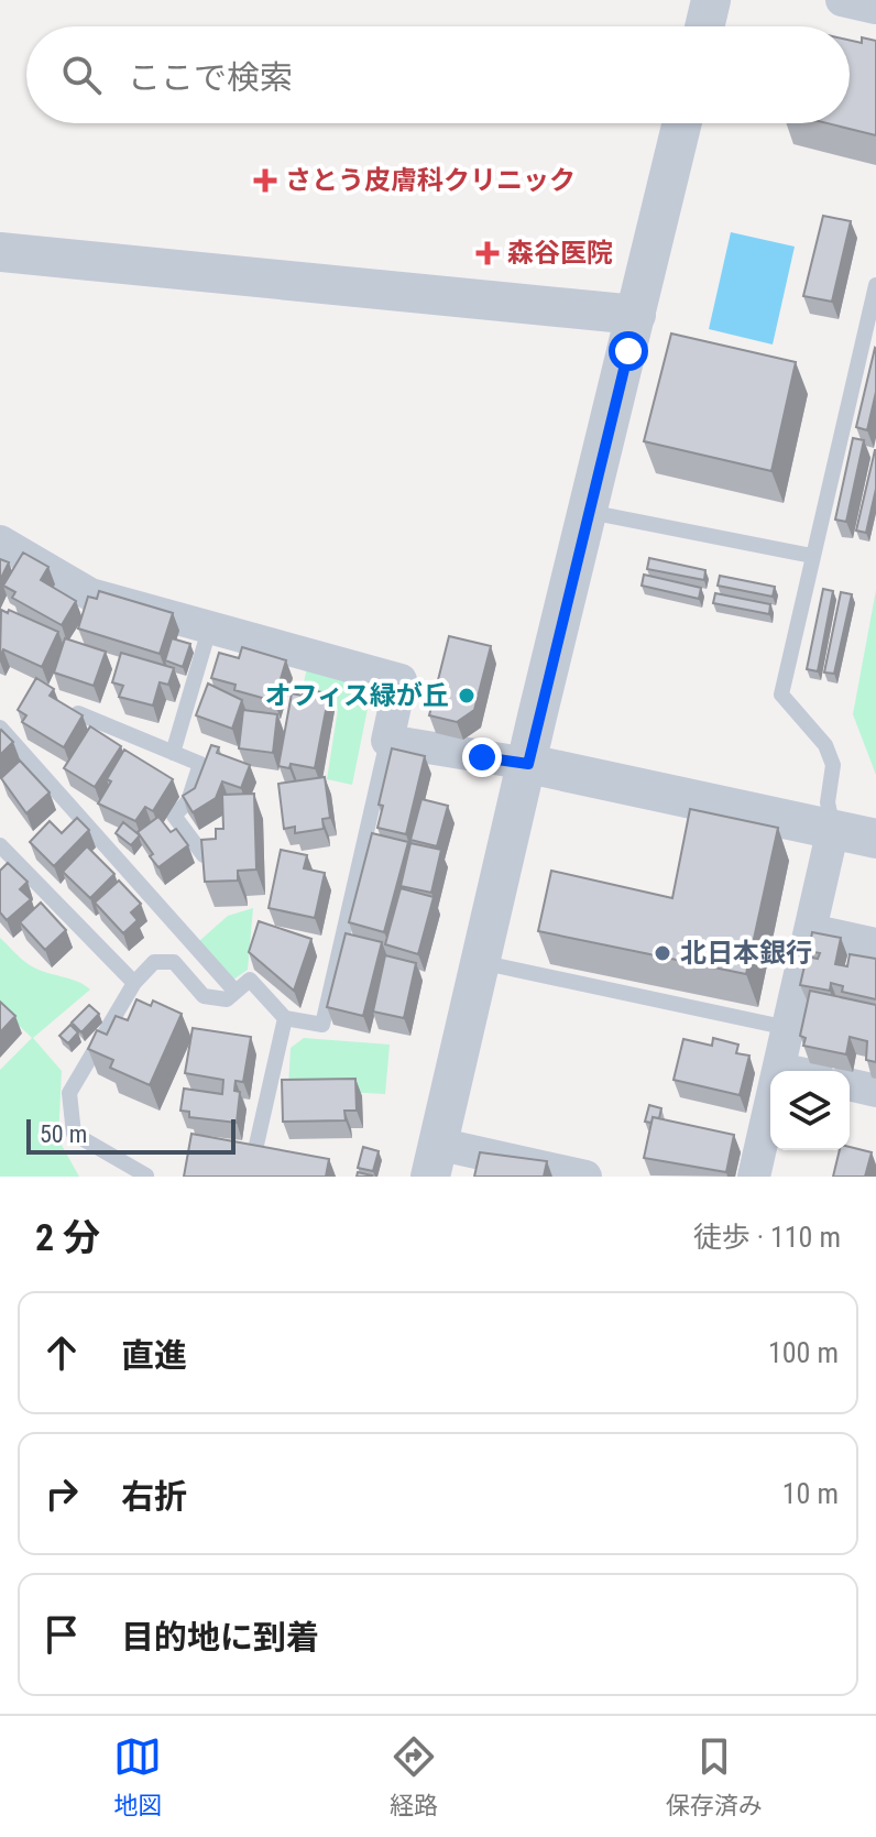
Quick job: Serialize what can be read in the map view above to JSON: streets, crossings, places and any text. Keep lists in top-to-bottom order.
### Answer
{
  "places": {
    "health": ["さとう皮膚科クリニック", "森谷医院"],
    "other": ["オフィス緑が丘", "北日本銀行"]
  },
  "scale_bar": "50 m",
  "page": {
    "search": "ここで検索",
    "scale": "50 m",
    "heading": ["2 分", "徒歩 · 110 m"],
    "list": [
      ["直進", "100 m"],
      ["右折", "10 m"],
      "目的地に到着"
    ],
    "nav": ["地図", "経路", "保存済み"]
  }
}
